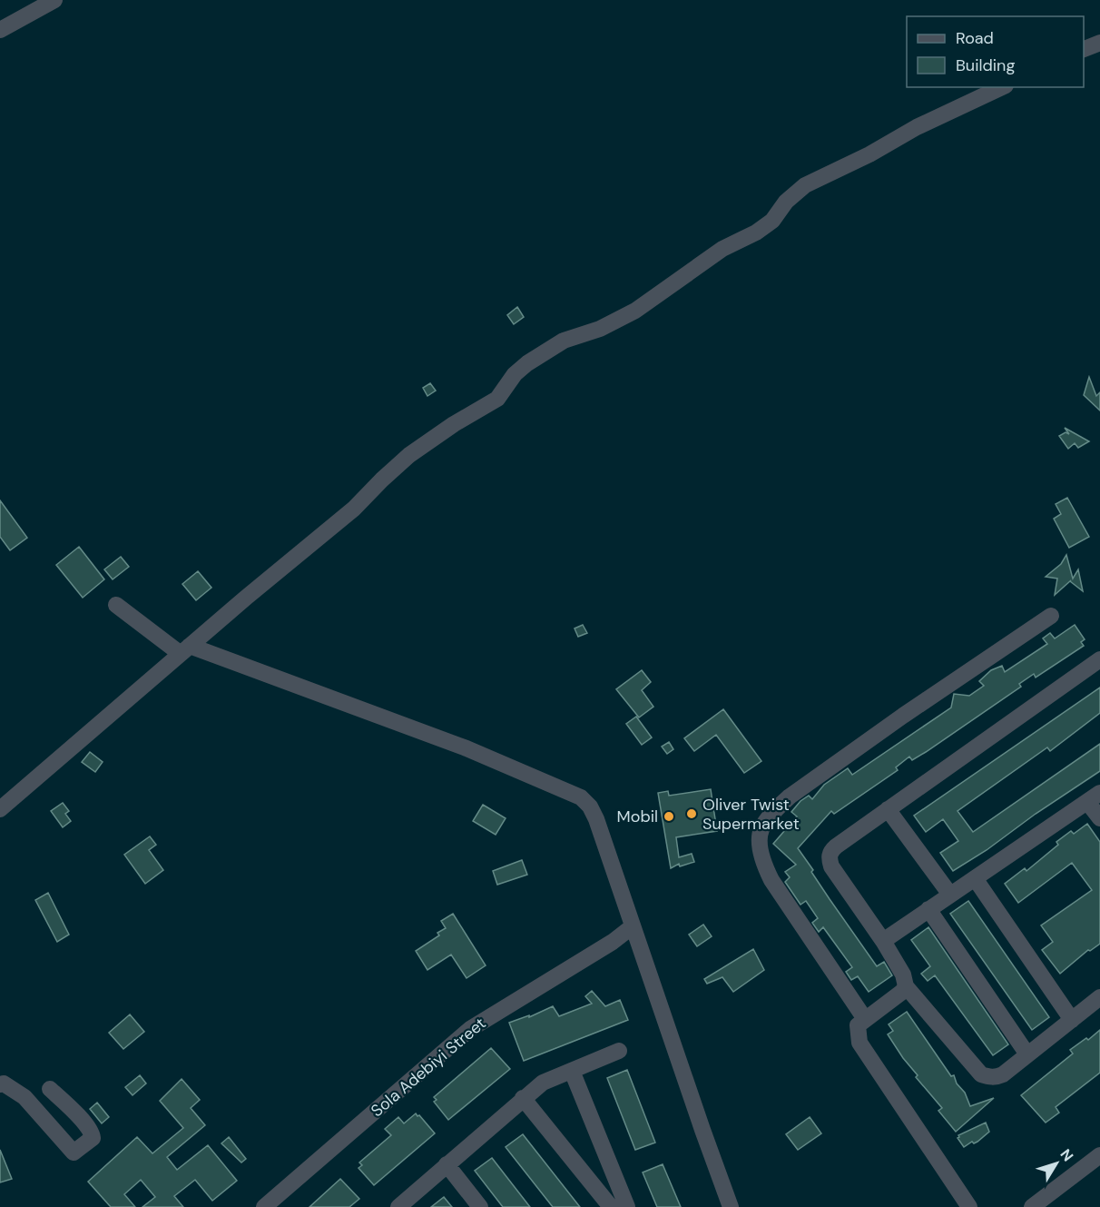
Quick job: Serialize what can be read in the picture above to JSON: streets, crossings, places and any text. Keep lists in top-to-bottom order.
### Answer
{
  "streets": {
    "street": ["Sola Adebiyi Street"]
  },
  "places": ["Oliver Twist Supermarket", "Mobil"],
  "legend": ["Road", "Building"],
  "north": "top right"
}
